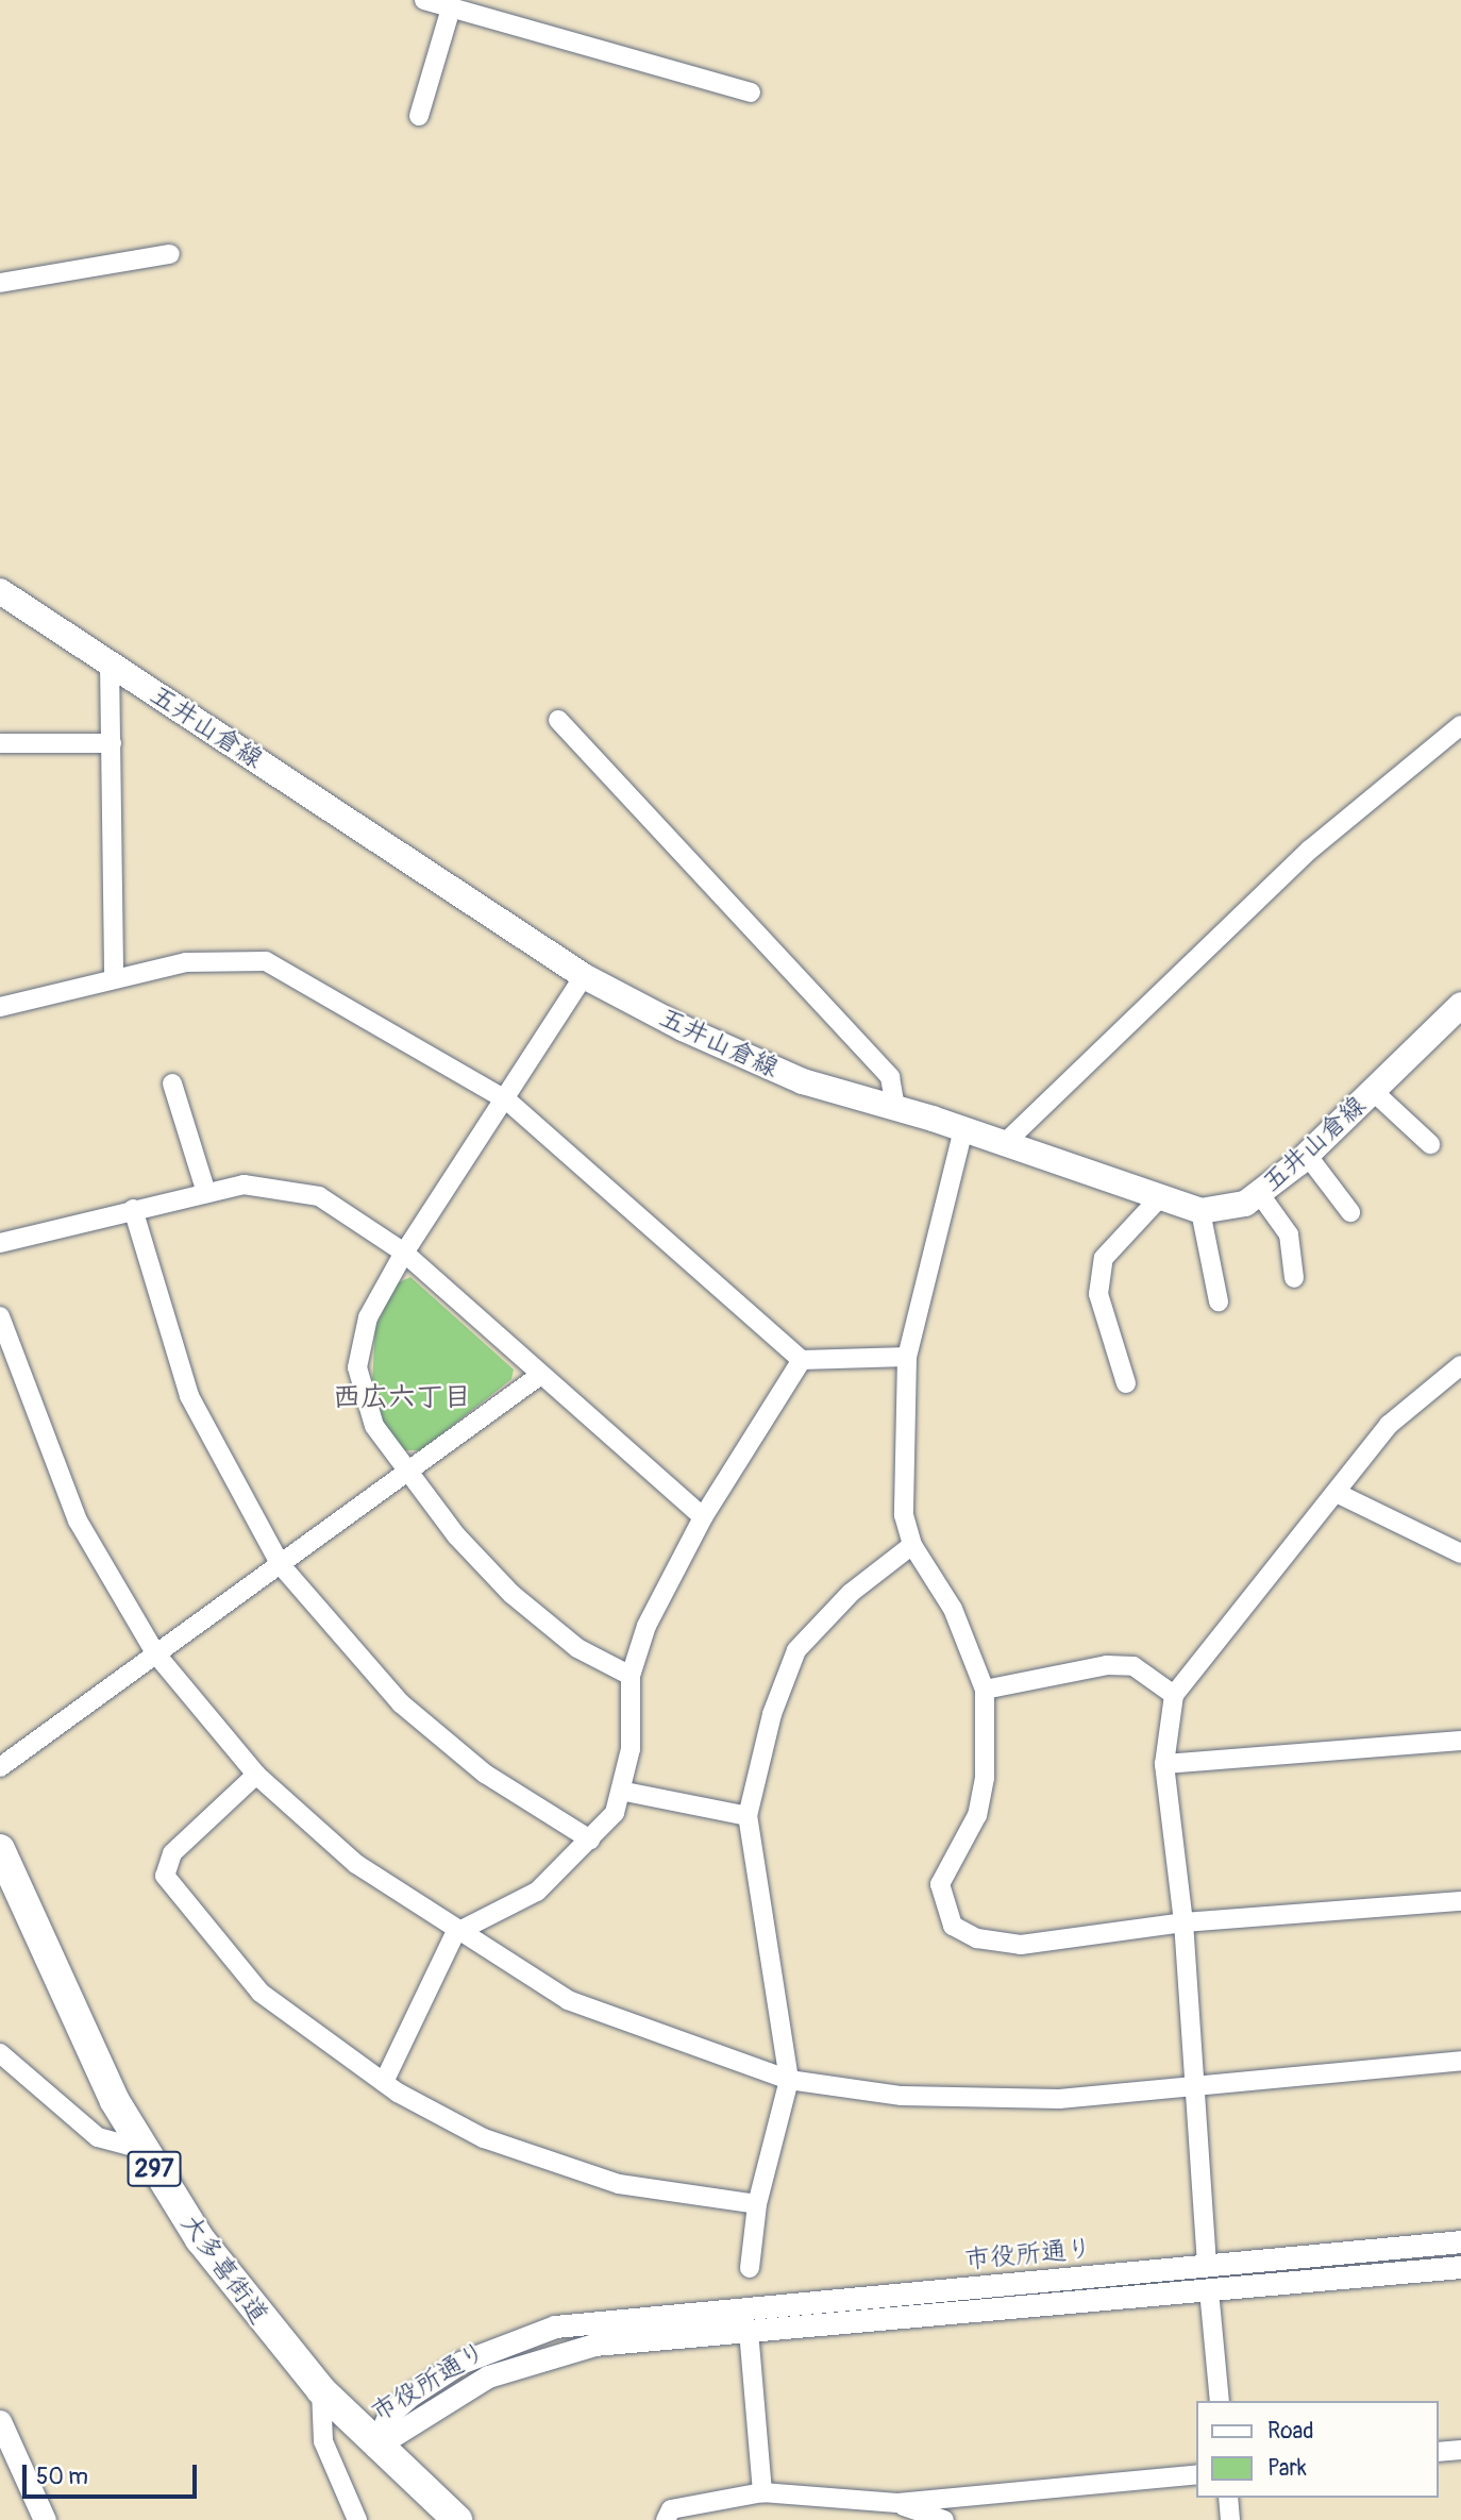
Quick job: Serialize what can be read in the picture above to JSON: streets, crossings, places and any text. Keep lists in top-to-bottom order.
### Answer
{
  "streets": {
    "highway": ["297", "大多喜街道"],
    "main road": ["五井山倉線"],
    "street": ["市役所通り"]
  },
  "crossings": [
    ["市役所通り", "大多喜街道"]
  ],
  "districts": ["西広六丁目"],
  "legend": ["Road", "Park"],
  "scale_bar": "50 m"
}
